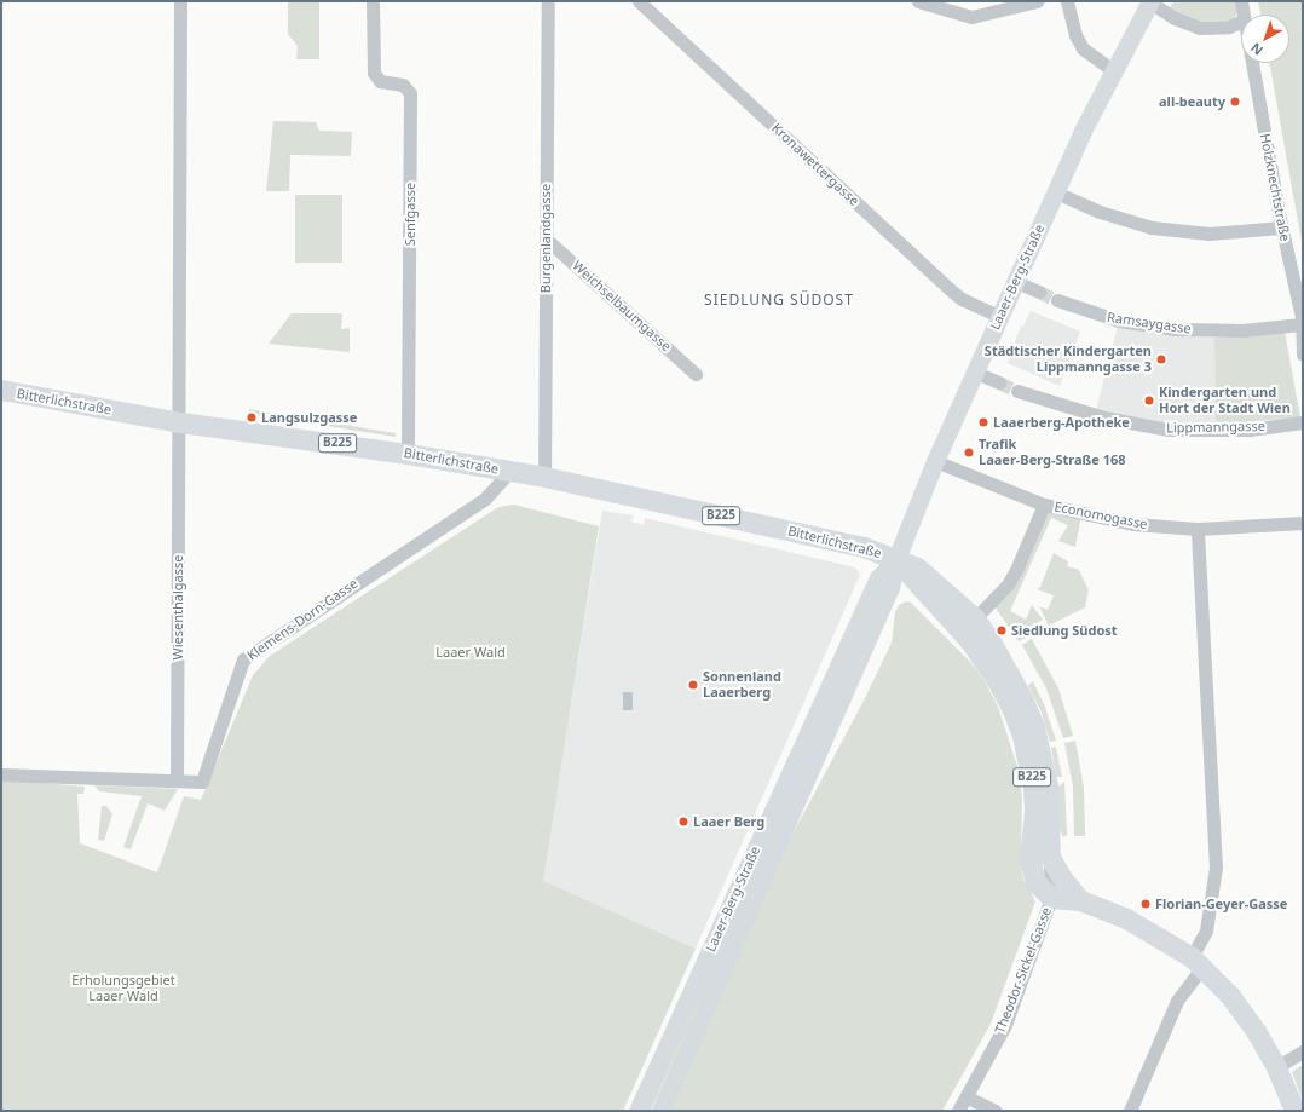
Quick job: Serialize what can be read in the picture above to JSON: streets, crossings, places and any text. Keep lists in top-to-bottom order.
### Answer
{
  "streets": {
    "main road": [
      "Laaer-Berg-Straße",
      "Bitterlichstraße",
      "B225",
      "Theodor-Sickel-Gasse"
    ],
    "street": [
      "Kronawettergasse",
      "Holzknechtstraße",
      "Senfgasse",
      "Burgenlandgasse",
      "Weichselbaumgasse",
      "Ramsaygasse",
      "Lippmanngasse",
      "Economogasse",
      "Wiesenthalgasse",
      "Klemens-Dorn-Gasse"
    ]
  },
  "crossings": [
    ["Kronawettergasse", "Laaer-Berg-Straße"],
    ["Holzknechtstraße", "Ramsaygasse"],
    ["Senfgasse", "Bitterlichstraße"],
    ["Burgenlandgasse", "Weichselbaumgasse"],
    ["Burgenlandgasse", "Bitterlichstraße"],
    ["Laaer-Berg-Straße", "Bitterlichstraße"],
    ["Laaer-Berg-Straße", "B225"],
    ["Laaer-Berg-Straße", "Economogasse"],
    ["Laaer-Berg-Straße", "Theodor-Sickel-Gasse"],
    ["Bitterlichstraße", "B225"],
    ["Bitterlichstraße", "Wiesenthalgasse"],
    ["Bitterlichstraße", "Klemens-Dorn-Gasse"],
    ["Bitterlichstraße", "Theodor-Sickel-Gasse"],
    ["B225", "Theodor-Sickel-Gasse"],
    ["Wiesenthalgasse", "Klemens-Dorn-Gasse"]
  ],
  "districts": ["SIEDLUNG SÜDOST"],
  "parks": ["Laaer Wald", "Erholungsgebiet Laaer Wald"],
  "places": [
    "all-beauty",
    "Städtischer Kindergarten Lippmanngasse 3",
    "Kindergarten und Hort der Stadt Wien",
    "Langsulzgasse",
    "Laaerberg-Apotheke",
    "Trafik Laaer-Berg-Straße 168",
    "Siedlung Südost",
    "Sonnenland Laaerberg",
    "Laaer Berg",
    "Florian-Geyer-Gasse"
  ],
  "north": "bottom left"
}
